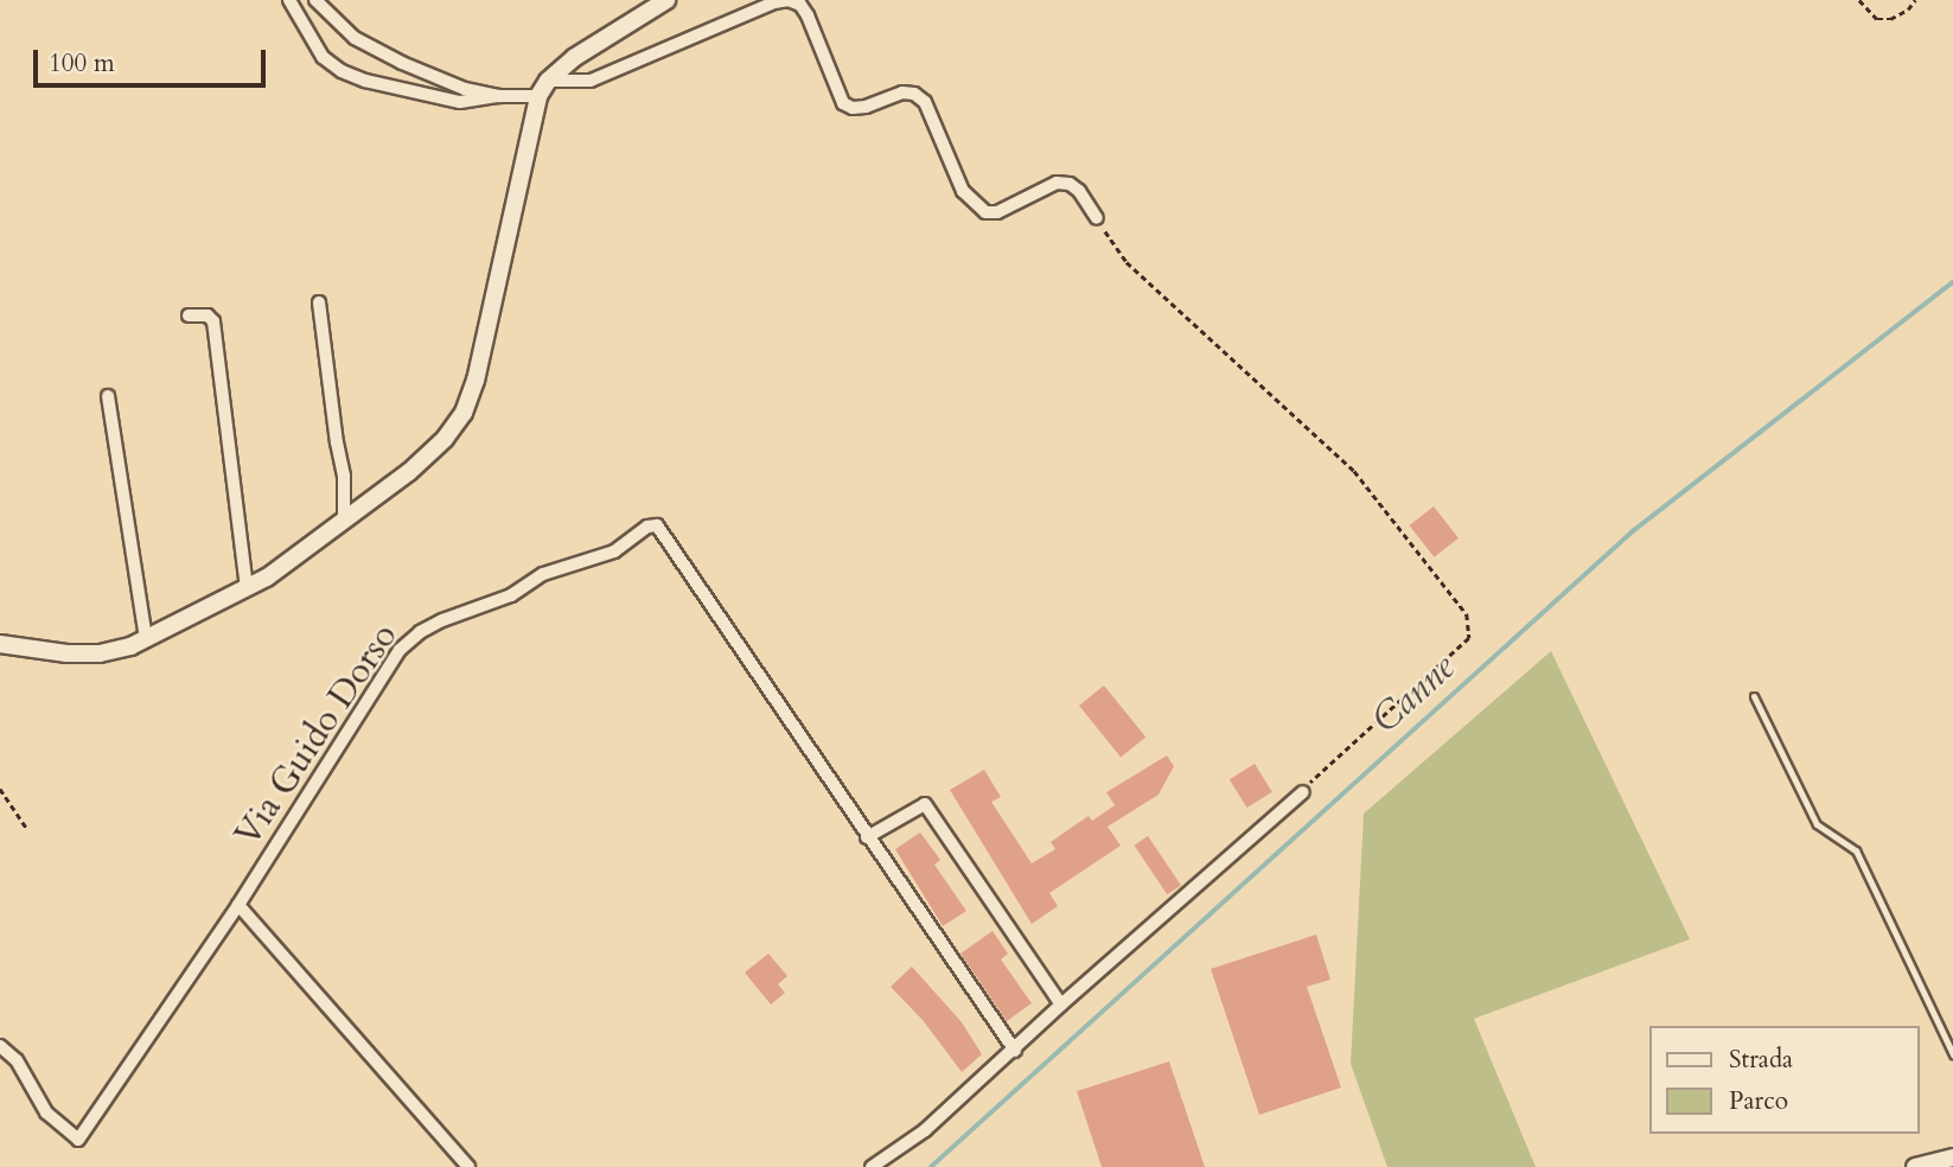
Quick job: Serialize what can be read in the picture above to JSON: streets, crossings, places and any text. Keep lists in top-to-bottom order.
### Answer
{
  "streets": {
    "street": ["Via Guido Dorso"]
  },
  "water": ["Canne"],
  "legend": ["Strada", "Parco"],
  "scale_bar": "100 m"
}
